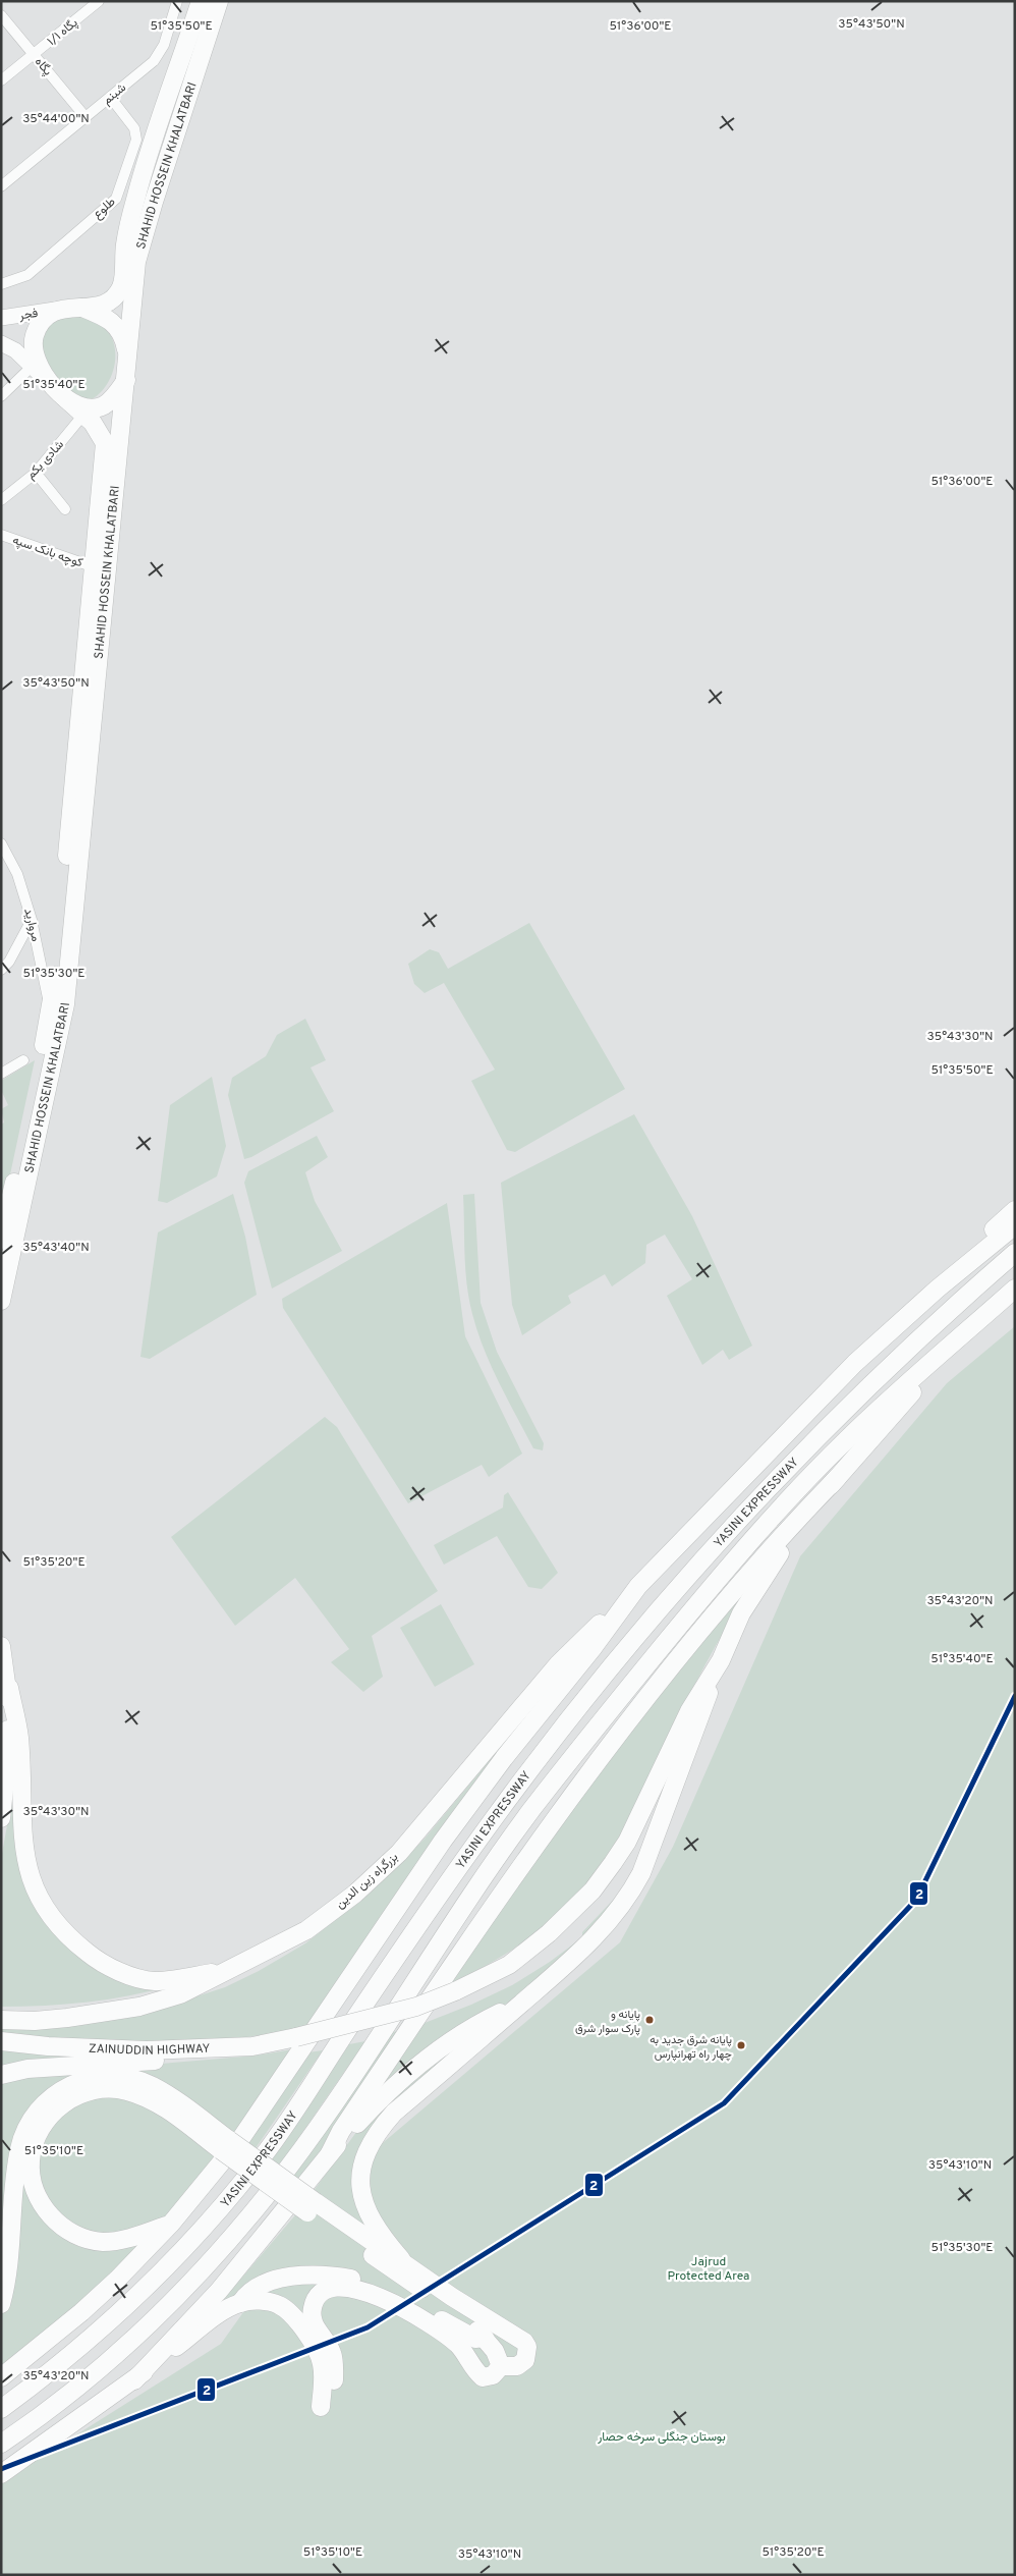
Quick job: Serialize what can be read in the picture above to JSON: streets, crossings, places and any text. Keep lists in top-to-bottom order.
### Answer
{
  "streets": {
    "highway": [
      "SHAHID HOSSEIN KHALATBARI",
      "YASINI EXPRESSWAY",
      "بزرگراه زین الدین",
      "ZAINUDDIN HIGHWAY"
    ],
    "main road": ["فجر"],
    "street": [
      "پگاه ۱/۱",
      "پگاه",
      "شبنم",
      "طلوع",
      "شادی یکم",
      "کوچه بانک سپه",
      "مروارید"
    ]
  },
  "crossings": [
    ["پگاه ۱/۱", "پگاه"],
    ["پگاه", "شبنم"],
    ["شبنم", "طلوع"],
    ["SHAHID HOSSEIN KHALATBARI", "فجر"],
    ["SHAHID HOSSEIN KHALATBARI", "شادی یکم"],
    ["SHAHID HOSSEIN KHALATBARI", "کوچه بانک سپه"],
    ["SHAHID HOSSEIN KHALATBARI", "مروارید"]
  ],
  "parks": ["Jajrud Protected Area", "بوستان جنگلی سرخه حصار"],
  "places": ["پایانه و پارک‌ سوار شرق", "پایانه شرق جدید به چهار راه تهرانپارس"],
  "lines": ["transit line 2"],
  "coordinates": [
    "35°43'50\"N",
    "51°36'00\"E",
    "51°35'50\"E",
    "35°44'00\"N",
    "51°35'40\"E",
    "51°35'30\"E",
    "35°43'30\"N",
    "35°43'40\"N",
    "51°35'20\"E",
    "35°43'20\"N",
    "51°35'10\"E",
    "35°43'10\"N"
  ]
}
